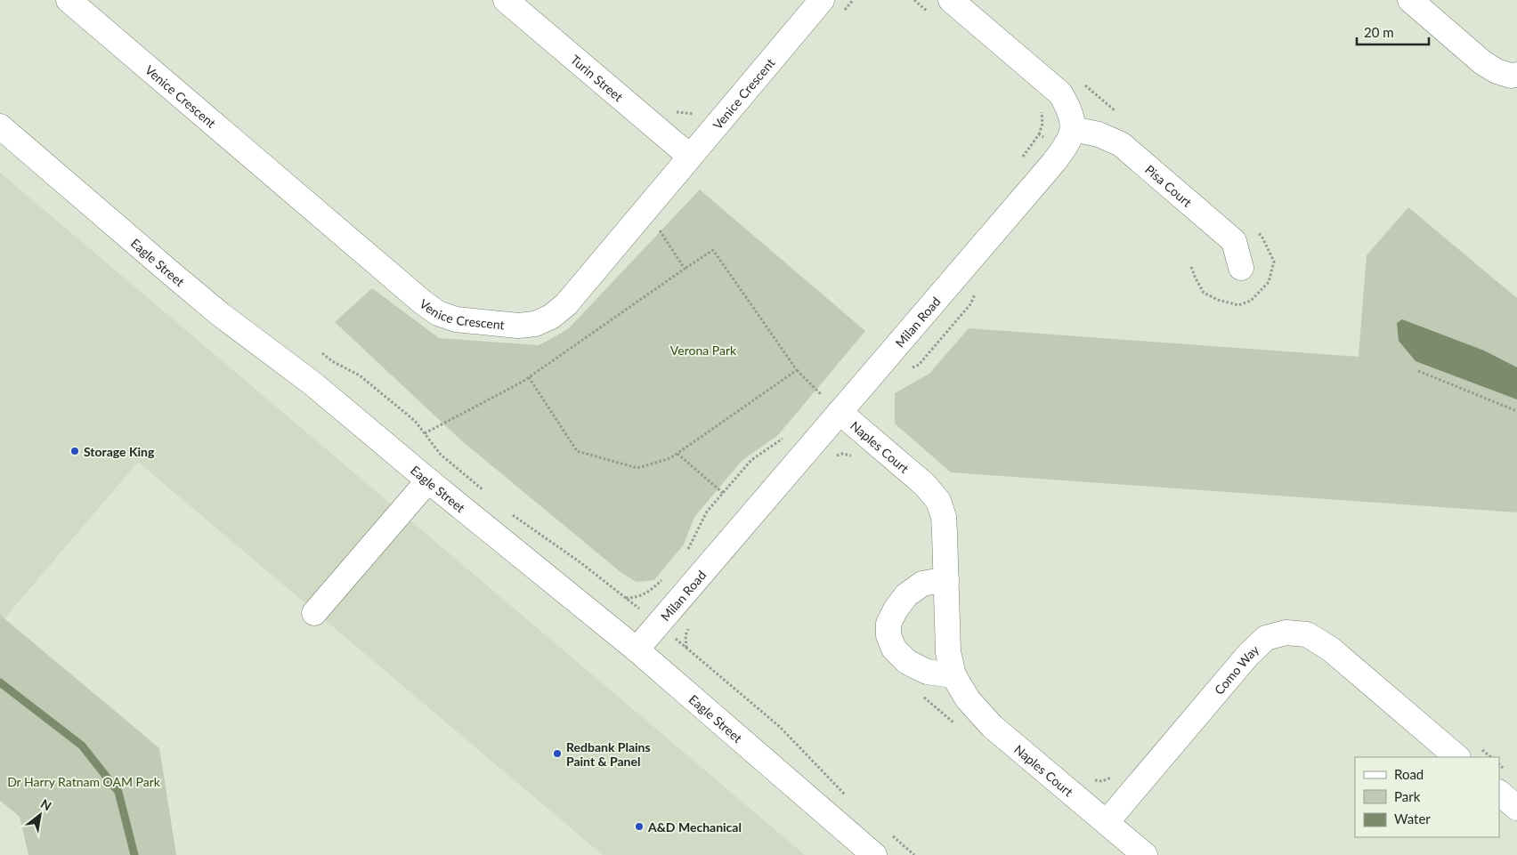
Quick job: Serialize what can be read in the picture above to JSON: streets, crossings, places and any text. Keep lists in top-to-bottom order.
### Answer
{
  "streets": {
    "street": [
      "Turin Street",
      "Venice Crescent",
      "Pisa Court",
      "Eagle Street",
      "Milan Road",
      "Naples Court",
      "Como Way"
    ]
  },
  "crossings": [
    ["Turin Street", "Venice Crescent"],
    ["Pisa Court", "Milan Road"],
    ["Eagle Street", "Milan Road"],
    ["Milan Road", "Naples Court"],
    ["Naples Court", "Como Way"]
  ],
  "parks": ["Verona Park", "Dr Harry Ratnam OAM Park"],
  "places": ["Storage King", "Redbank Plains Paint & Panel", "A&D Mechanical"],
  "legend": ["Road", "Park", "Water"],
  "scale_bar": "20 m",
  "north": "top right"
}
